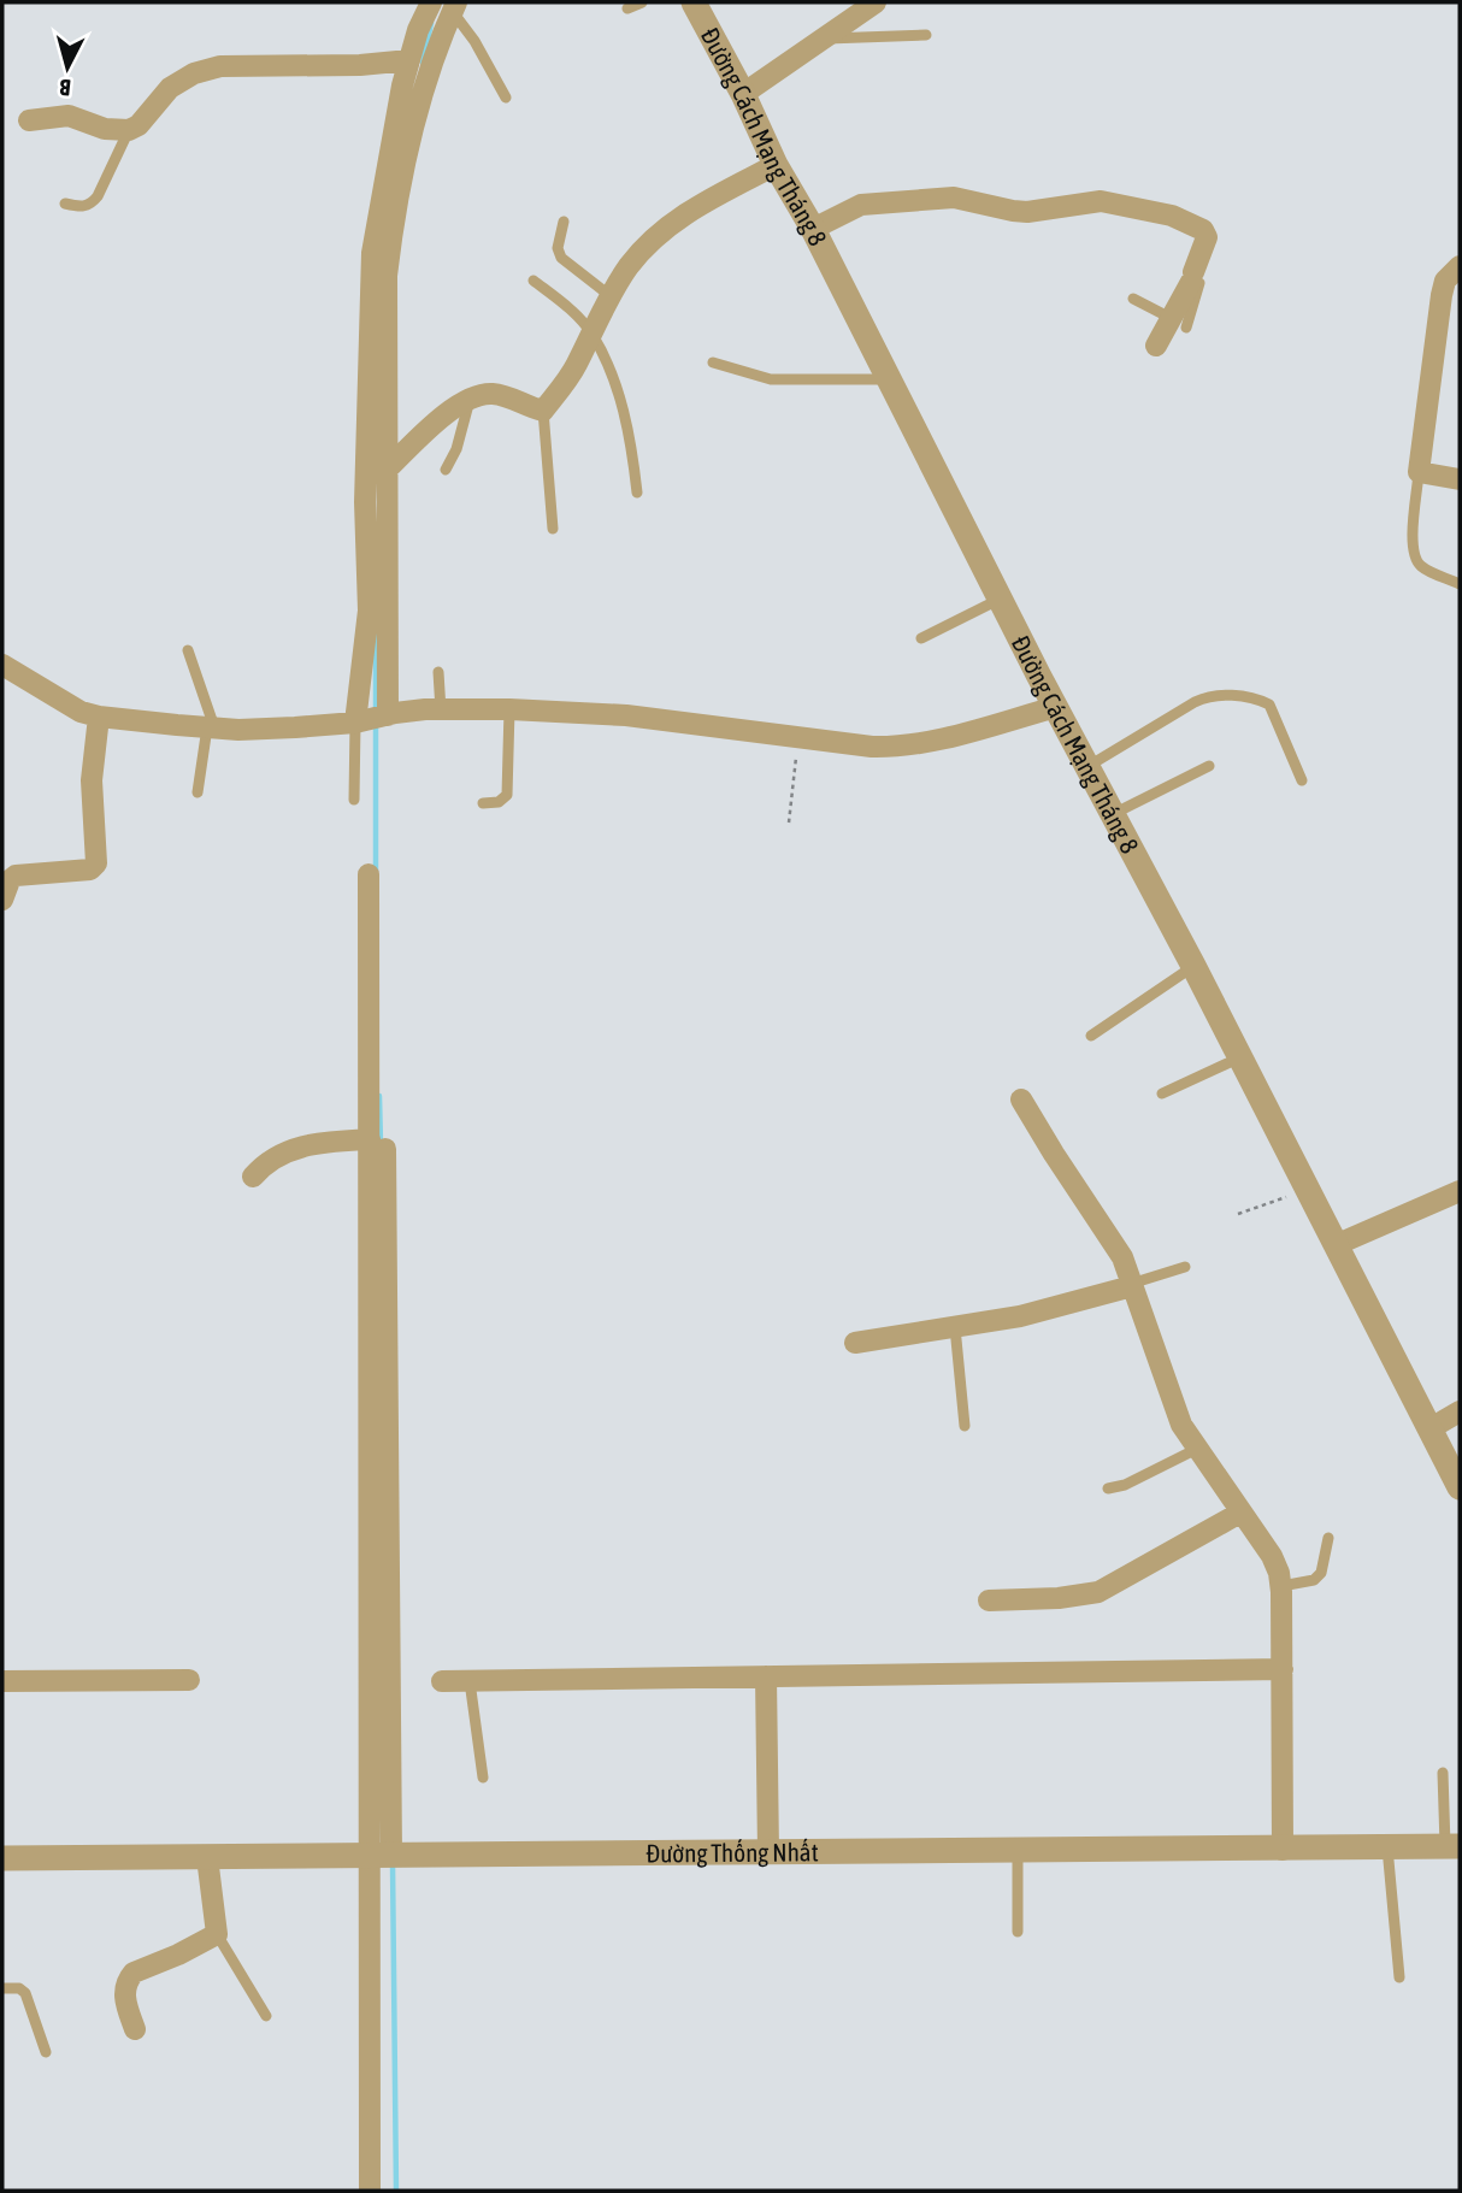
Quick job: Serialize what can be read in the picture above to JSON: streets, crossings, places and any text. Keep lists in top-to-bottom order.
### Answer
{
  "streets": {
    "street": ["Đường Cách Mạng Tháng 8", "Đường Thống Nhất"]
  },
  "north": "bottom"
}
